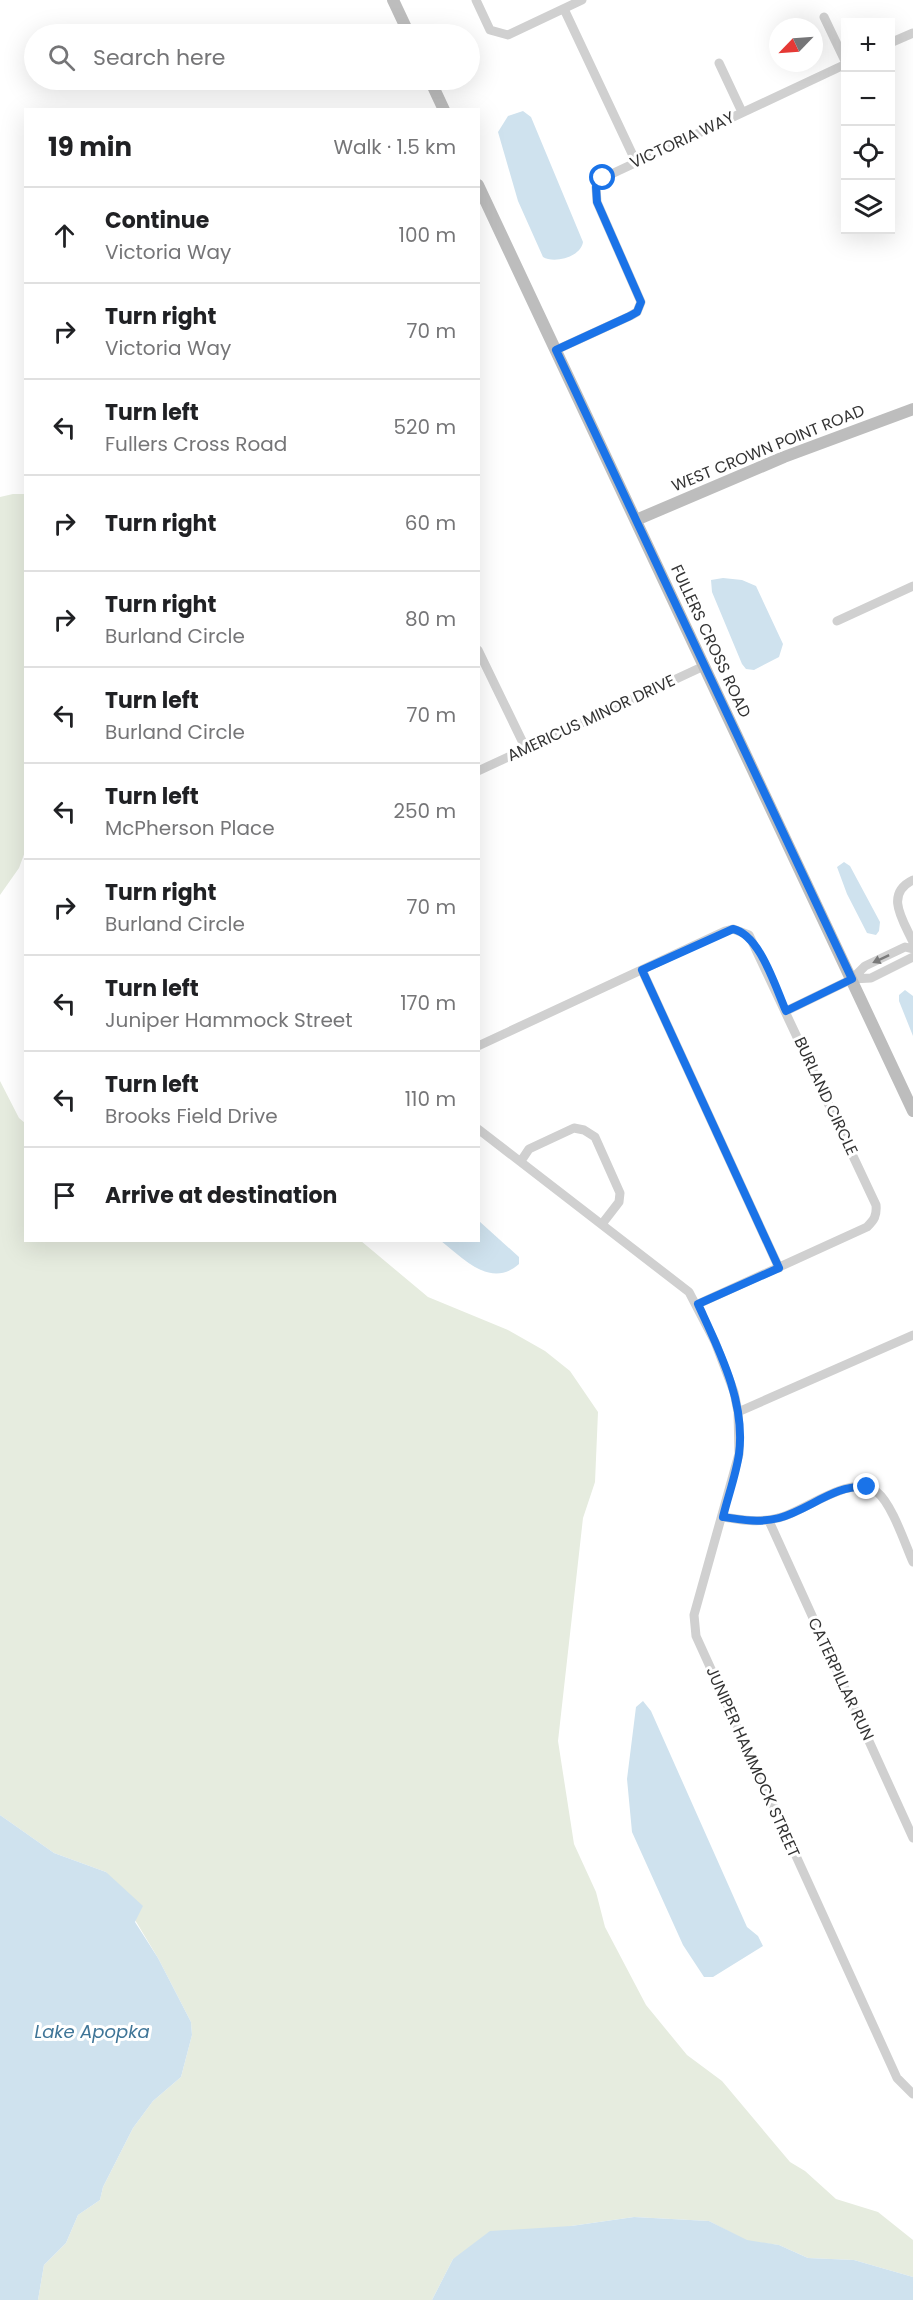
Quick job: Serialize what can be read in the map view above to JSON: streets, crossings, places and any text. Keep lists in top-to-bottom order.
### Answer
{
  "streets": {
    "street": [
      "VICTORIA WAY",
      "WEST CROWN POINT ROAD",
      "FULLERS CROSS ROAD",
      "AMERICUS MINOR DRIVE",
      "BURLAND CIRCLE",
      "CATERPILLAR RUN",
      "JUNIPER HAMMOCK STREET"
    ]
  },
  "crossings": [
    ["VICTORIA WAY", "FULLERS CROSS ROAD"],
    ["WEST CROWN POINT ROAD", "FULLERS CROSS ROAD"],
    ["FULLERS CROSS ROAD", "AMERICUS MINOR DRIVE"],
    ["BURLAND CIRCLE", "JUNIPER HAMMOCK STREET"]
  ],
  "water": ["Lake Apopka"],
  "north": "bottom left",
  "page": {
    "map_buttons": ["+", "−"],
    "search": "Search here",
    "heading": ["19 min", "Walk · 1.5 km"],
    "list": [
      ["Continue", "Victoria Way", "100 m"],
      ["Turn right", "Victoria Way", "70 m"],
      ["Turn left", "Fullers Cross Road", "520 m"],
      ["Turn right", "60 m"],
      ["Turn right", "Burland Circle", "80 m"],
      ["Turn left", "Burland Circle", "70 m"],
      ["Turn left", "McPherson Place", "250 m"],
      ["Turn right", "Burland Circle", "70 m"],
      ["Turn left", "Juniper Hammock Street", "170 m"],
      ["Turn left", "Brooks Field Drive", "110 m"],
      "Arrive at destination"
    ]
  }
}
